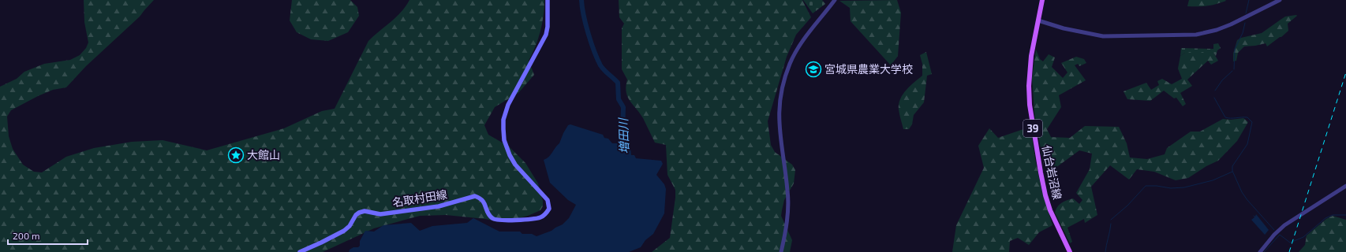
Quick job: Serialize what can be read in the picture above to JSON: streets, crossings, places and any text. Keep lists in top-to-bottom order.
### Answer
{
  "streets": {
    "main road": ["39", "仙台岩沼線", "名取村田線"]
  },
  "water": ["増田川"],
  "places": {
    "school or university": ["宮城県農業大学校"],
    "place": ["大館山"]
  },
  "scale_bar": "200 m"
}
